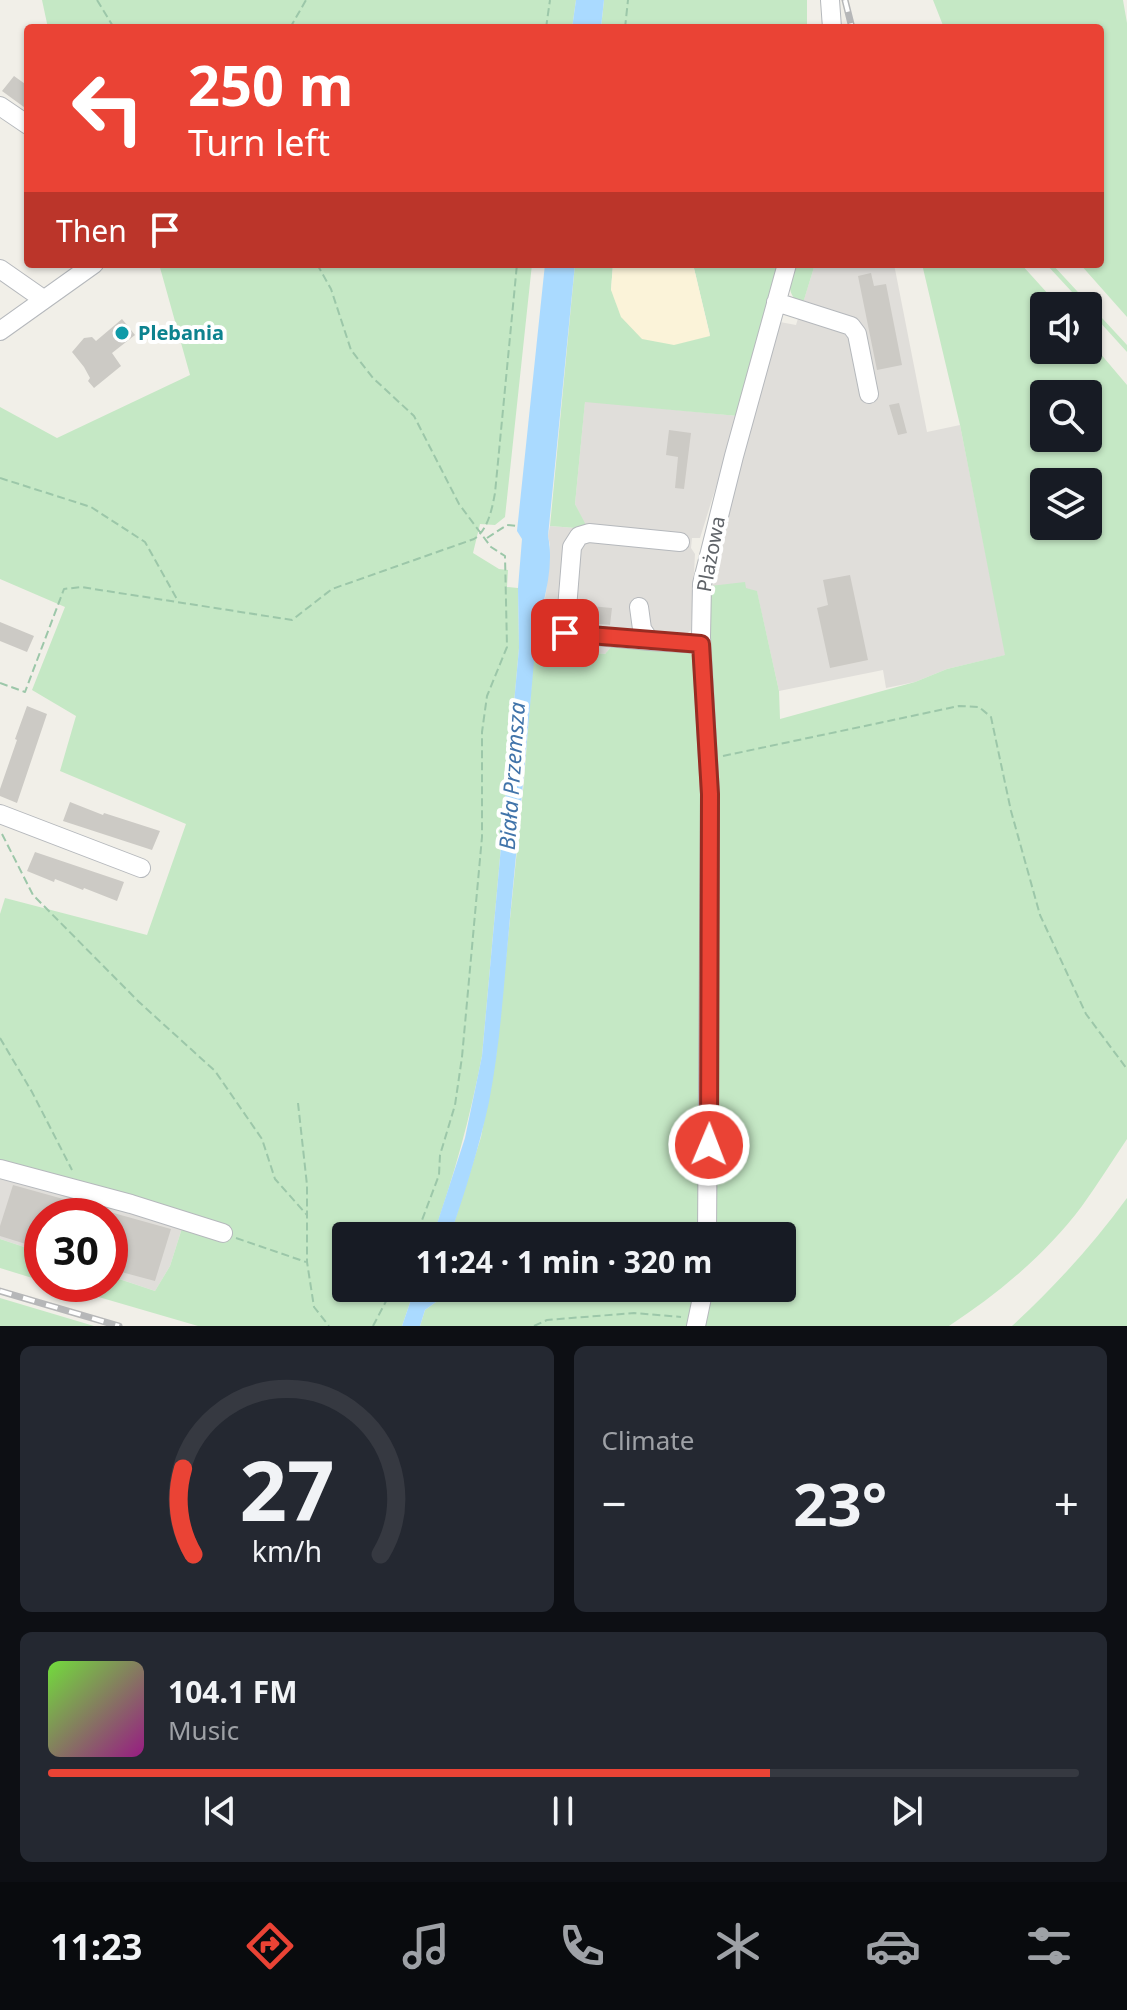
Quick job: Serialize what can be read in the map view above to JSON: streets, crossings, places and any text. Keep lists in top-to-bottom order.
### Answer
{
  "streets": {
    "street": ["Plażowa"]
  },
  "water": ["Biała Przemsza"],
  "places": ["Plebania"],
  "page": {
    "turn": ["250 m", "Turn left"],
    "then": "Then",
    "limit": "30",
    "trip": "11:24 · 1 min · 320 m",
    "tile": "Climate",
    "heat": ["−", "23°", "+"],
    "song": ["104.1 FM", "Music"],
    "tabs": "11:23",
    "gauge": ["27", "km/h"]
  }
}
